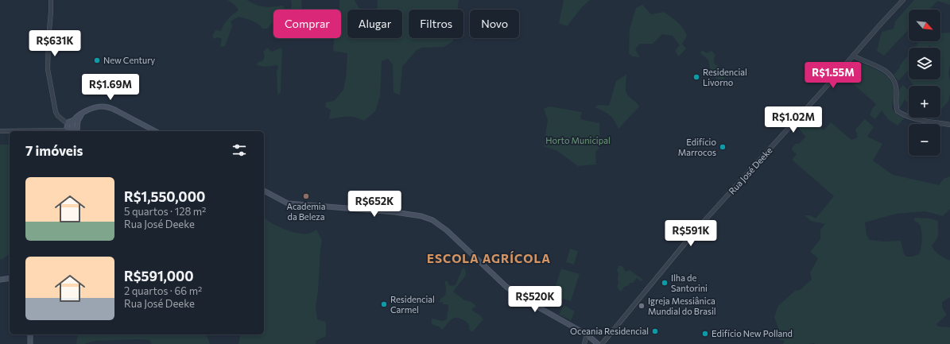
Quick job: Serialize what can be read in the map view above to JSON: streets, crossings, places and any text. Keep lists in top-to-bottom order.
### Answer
{
  "streets": {
    "street": ["Rua José Deeke"]
  },
  "districts": ["ESCOLA AGRÍCOLA"],
  "parks": ["Horto Municipal"],
  "places": [
    "New Century",
    "Residencial Livorno",
    "Edifício Marrocos",
    "Academia da Beleza",
    "Ilha de Santorini",
    "Residencial Carmel",
    "Igreja Messiânica Mundial do Brasil",
    "Oceania Residencial",
    "Edifício New Polland"
  ],
  "north": "bottom right",
  "page": {
    "map_buttons": ["+", "−"],
    "chip": [
      "Comprar",
      "Alugar",
      "Filtros",
      "Novo"
    ],
    "price": [
      "R$631K",
      "R$1.55M",
      "R$1.69M",
      "R$1.02M",
      "R$652K",
      "R$591K",
      "R$520K"
    ],
    "heading": "7 imóveis",
    "list": [
      {
        "name": "R$1,550,000",
        "note": "5 quartos · 128 m² · Rua José Deeke"
      },
      {
        "name": "R$591,000",
        "note": "2 quartos · 66 m² · Rua José Deeke"
      }
    ]
  }
}
